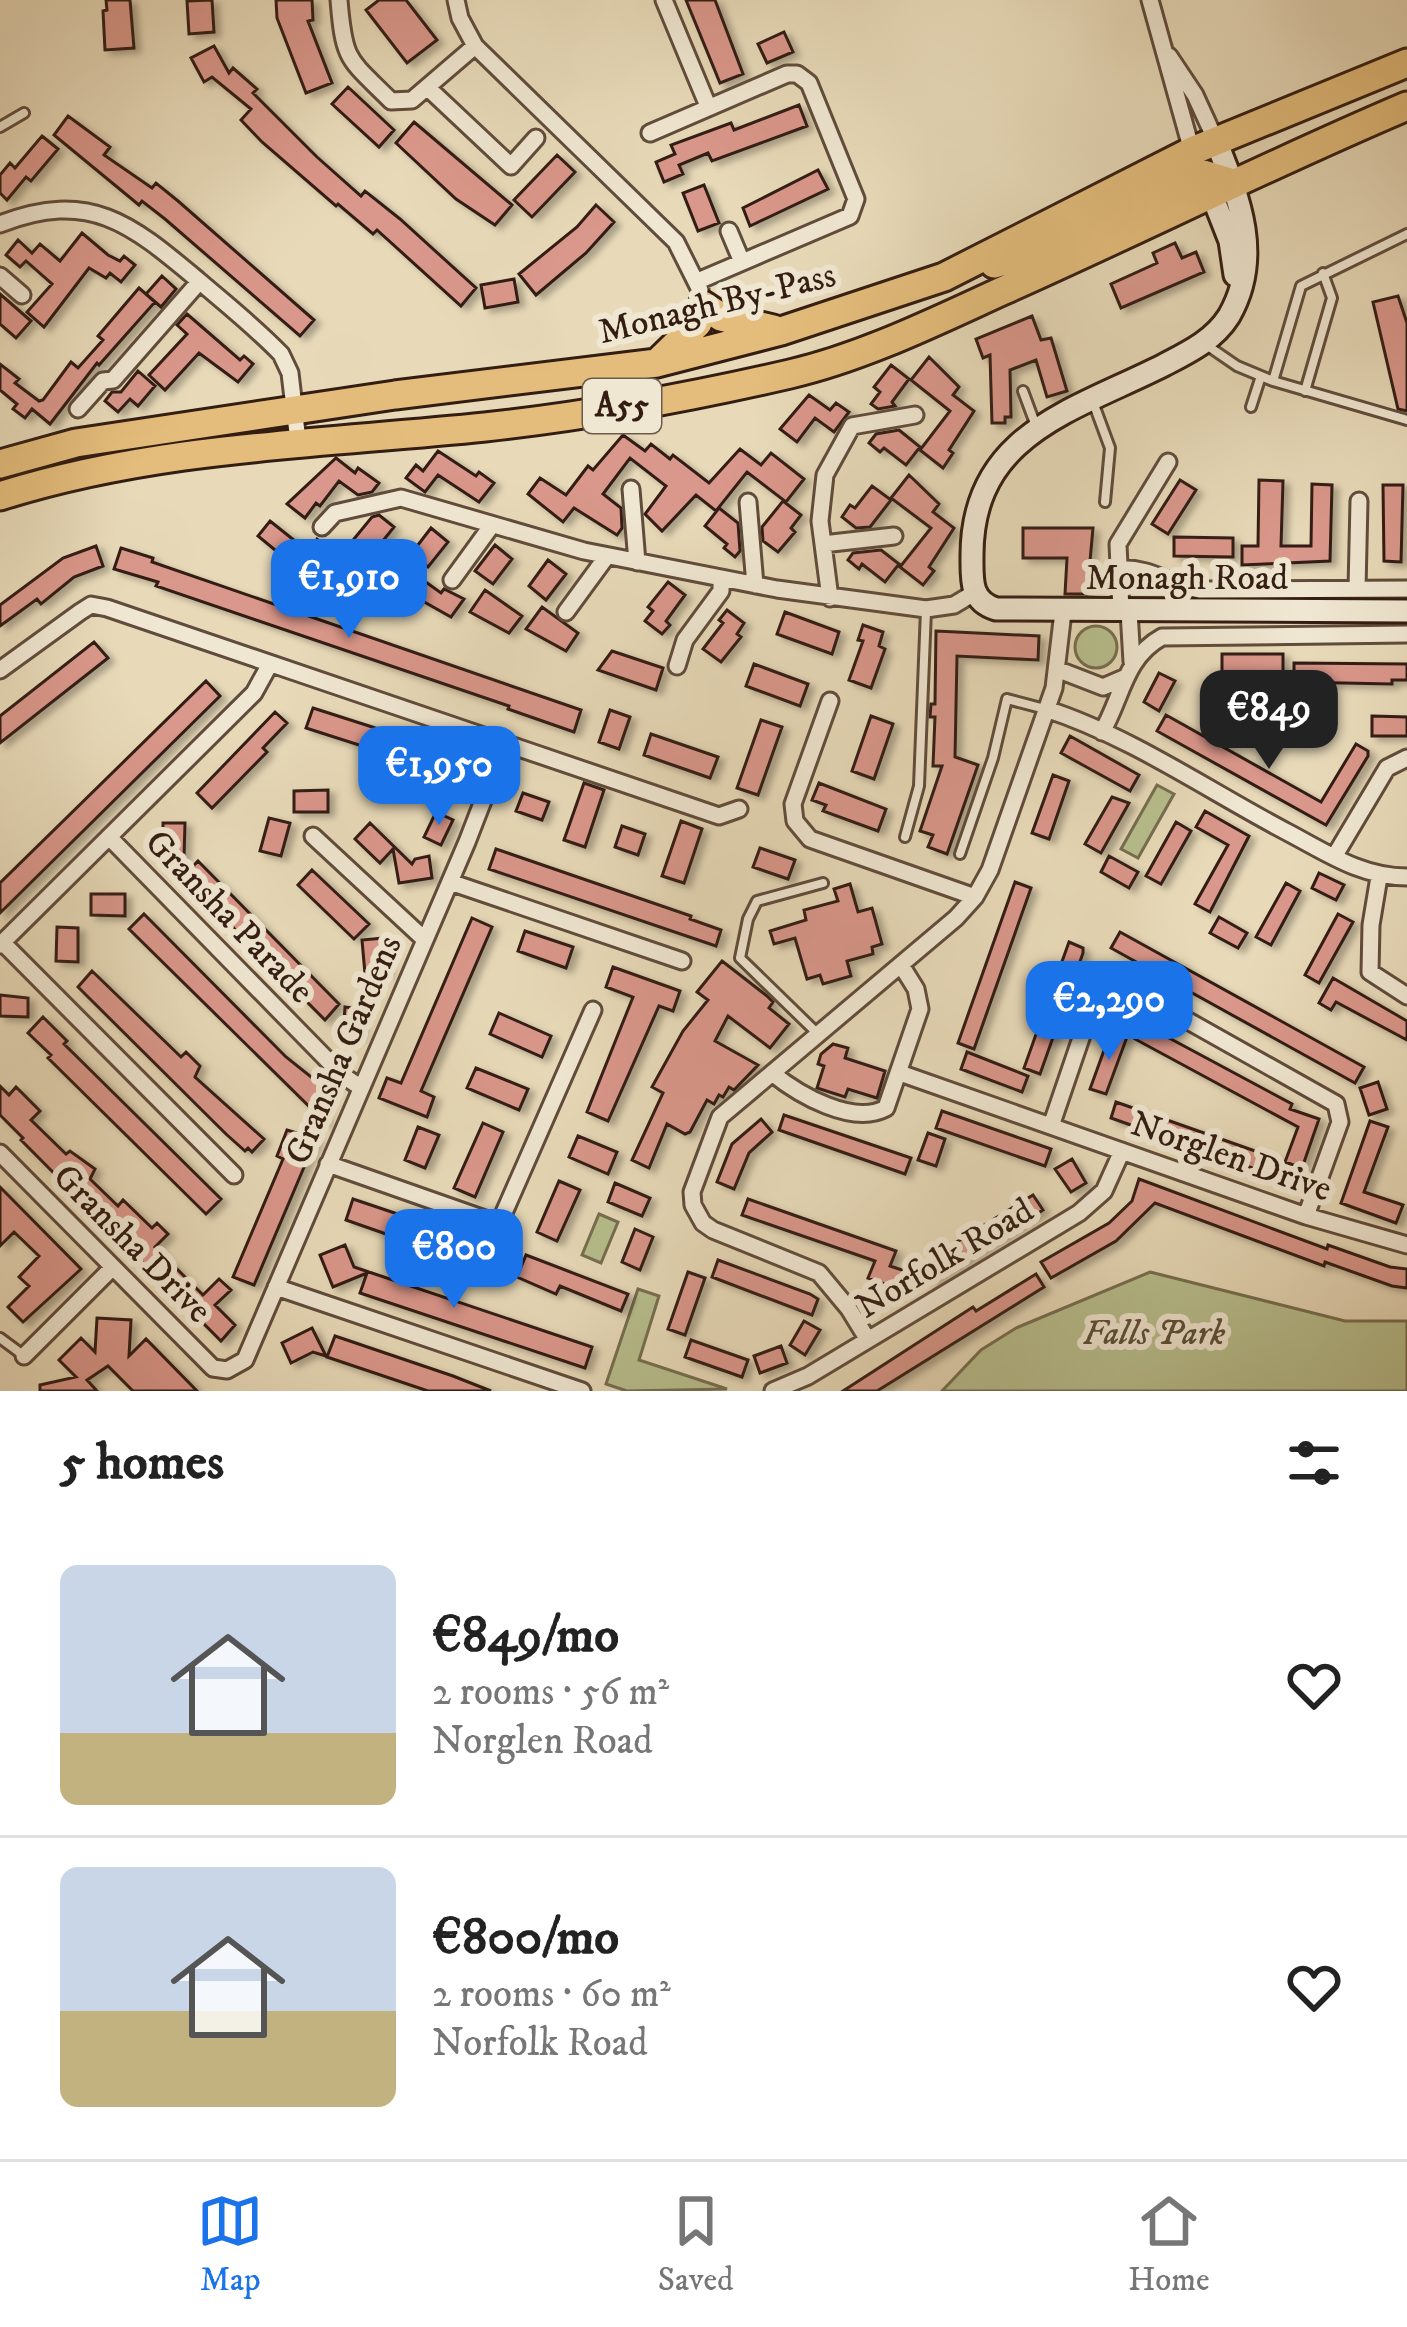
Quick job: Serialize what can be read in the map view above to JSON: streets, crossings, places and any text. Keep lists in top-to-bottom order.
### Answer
{
  "streets": {
    "highway": ["Monagh By-Pass", "A55"],
    "street": [
      "Monagh Road",
      "Gransha Parade",
      "Gransha Gardens",
      "Norglen Drive",
      "Gransha Drive",
      "Norfolk Road"
    ]
  },
  "crossings": [
    ["Gransha Parade", "Gransha Gardens"],
    ["Gransha Gardens", "Gransha Drive"],
    ["Norglen Drive", "Norfolk Road"]
  ],
  "parks": ["Falls Park"],
  "page": {
    "price": [
      "€1,910",
      "€849",
      "€1,950",
      "€2,290",
      "€800"
    ],
    "heading": "5 homes",
    "list": [
      {
        "name": "€849/mo",
        "note": "2 rooms · 56 m² · Norglen Road"
      },
      {
        "name": "€800/mo",
        "note": "2 rooms · 60 m² · Norfolk Road"
      }
    ],
    "tabs": ["Map", "Saved", "Home"]
  }
}
